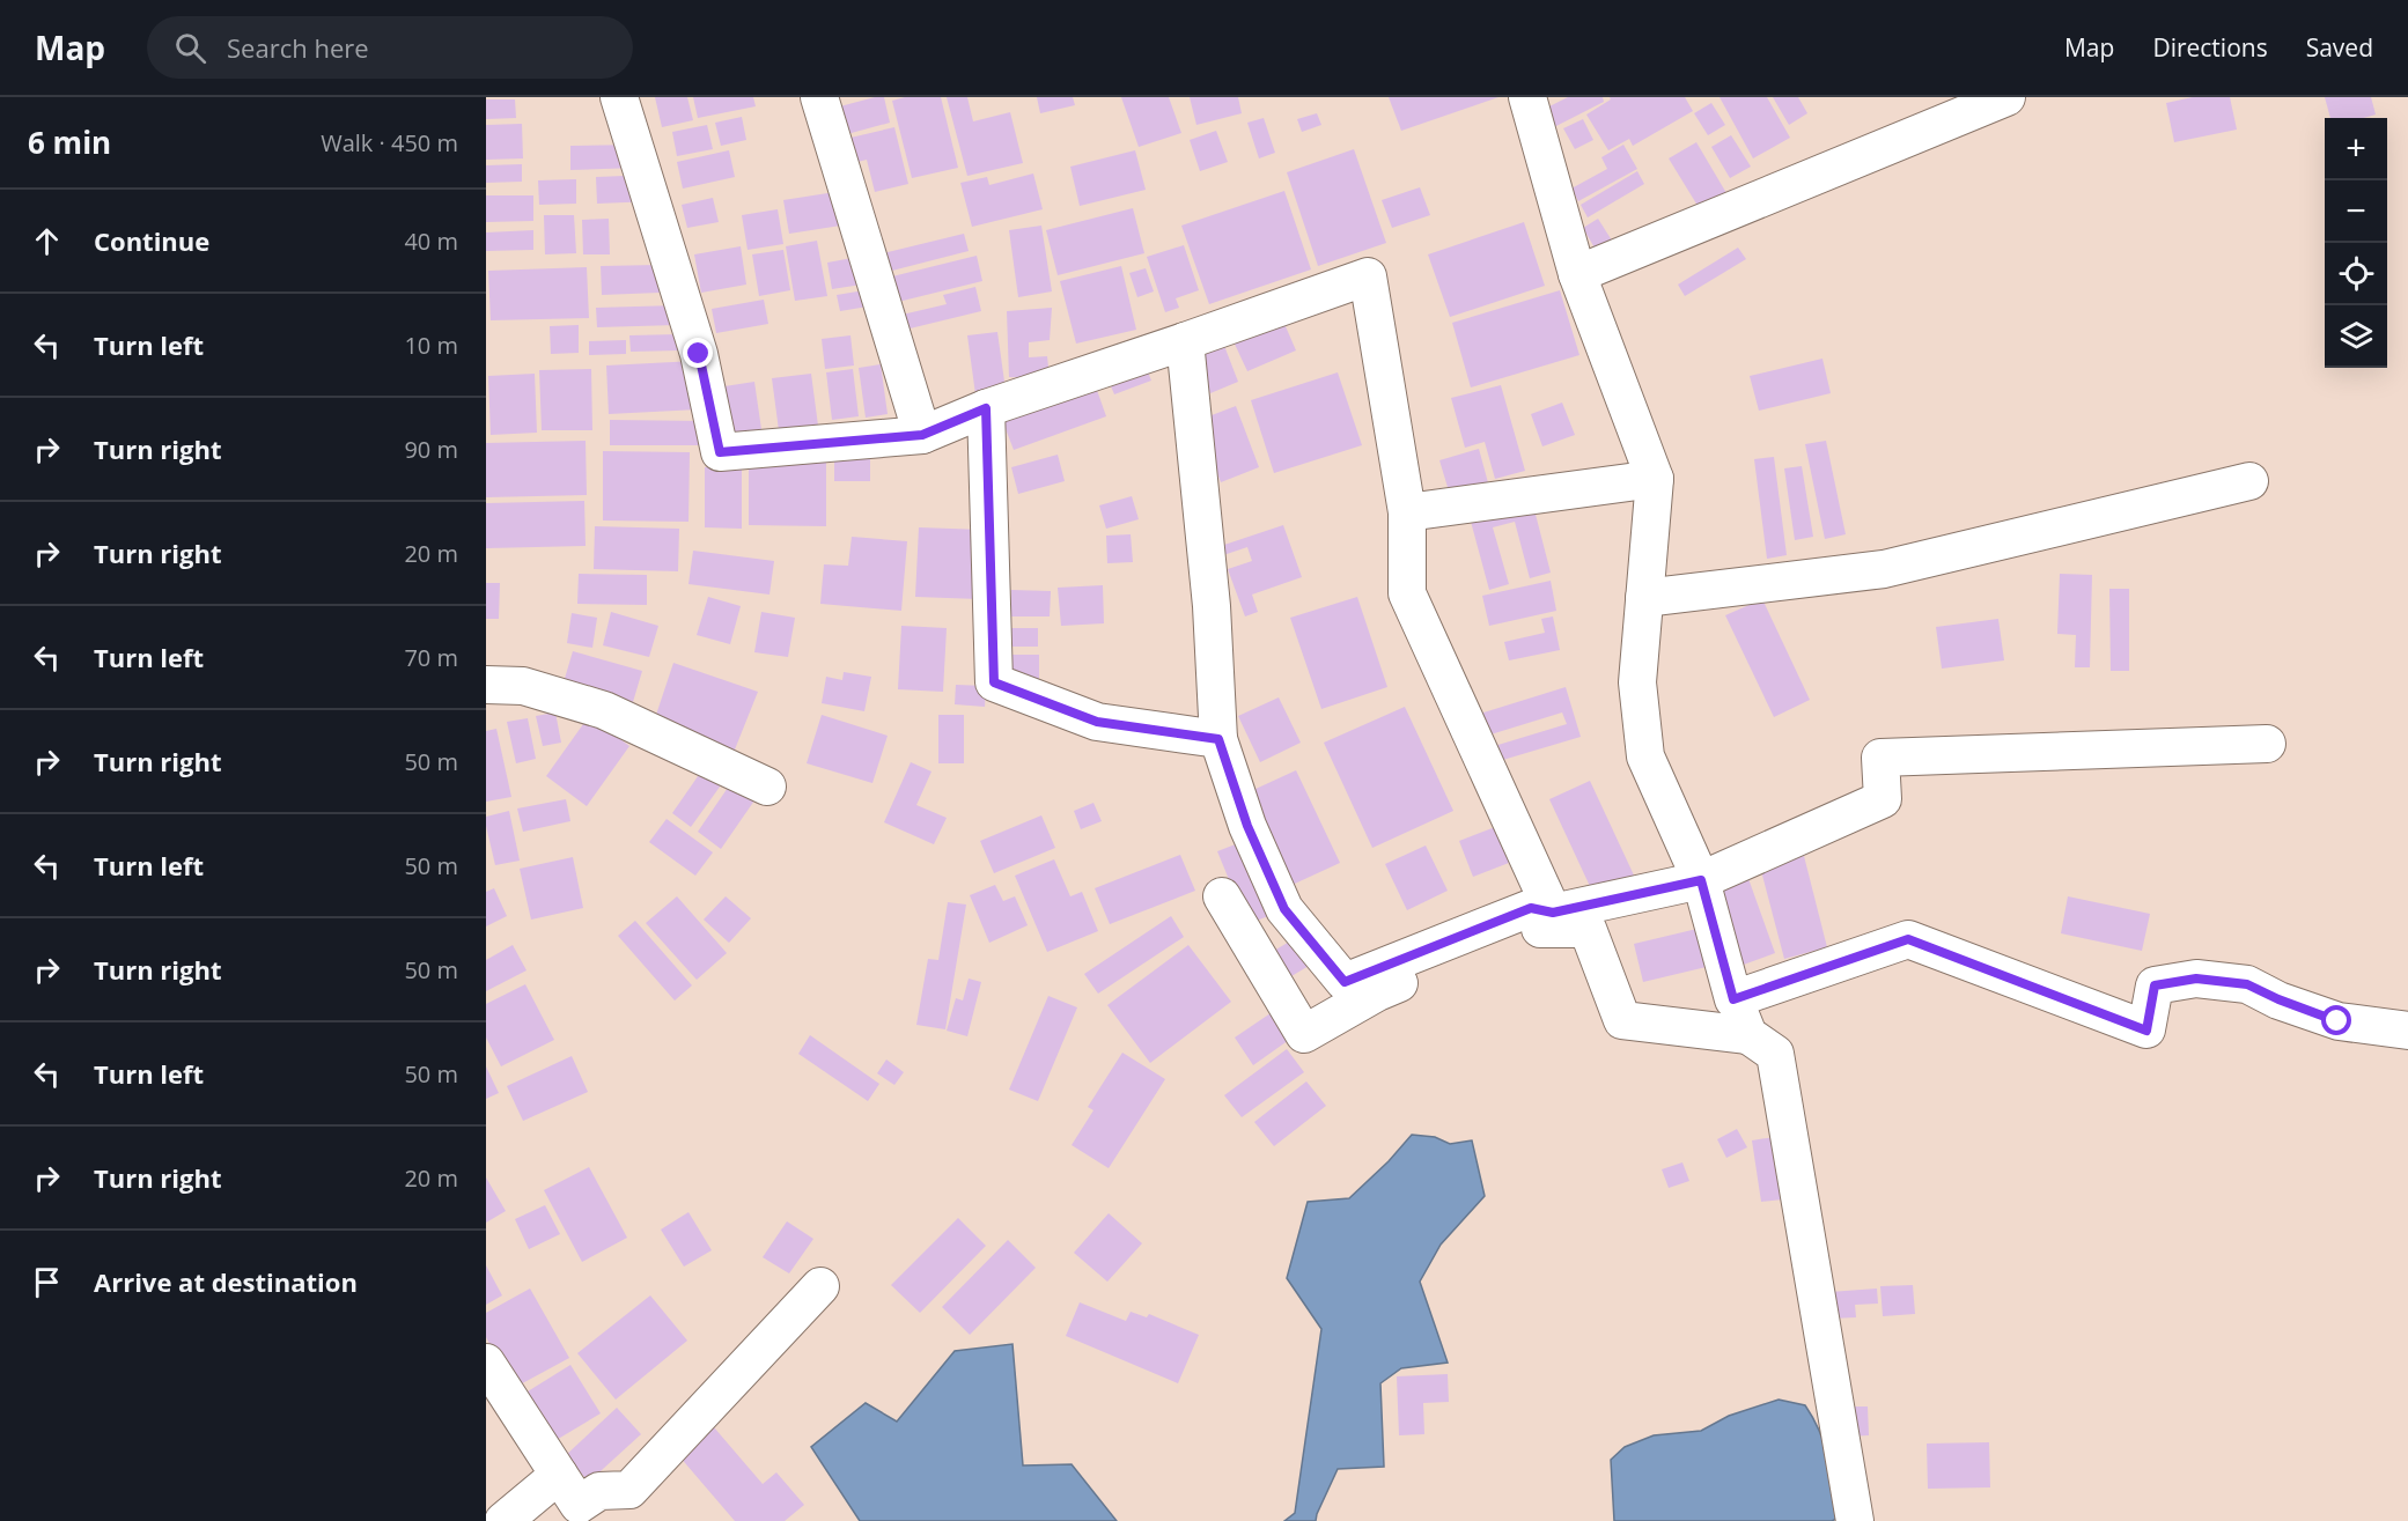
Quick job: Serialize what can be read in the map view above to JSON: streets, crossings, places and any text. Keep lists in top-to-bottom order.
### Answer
{
  "page": {
    "header": "Map",
    "search": "Search here",
    "nav": ["Map", "Directions", "Saved"],
    "heading": ["6 min", "Walk · 450 m"],
    "map_buttons": ["+", "−"],
    "list": [
      ["Continue", "40 m"],
      ["Turn left", "10 m"],
      ["Turn right", "90 m"],
      ["Turn right", "20 m"],
      ["Turn left", "70 m"],
      ["Turn right", "50 m"],
      ["Turn left", "50 m"],
      ["Turn right", "50 m"],
      ["Turn left", "50 m"],
      ["Turn right", "20 m"],
      "Arrive at destination"
    ]
  }
}
